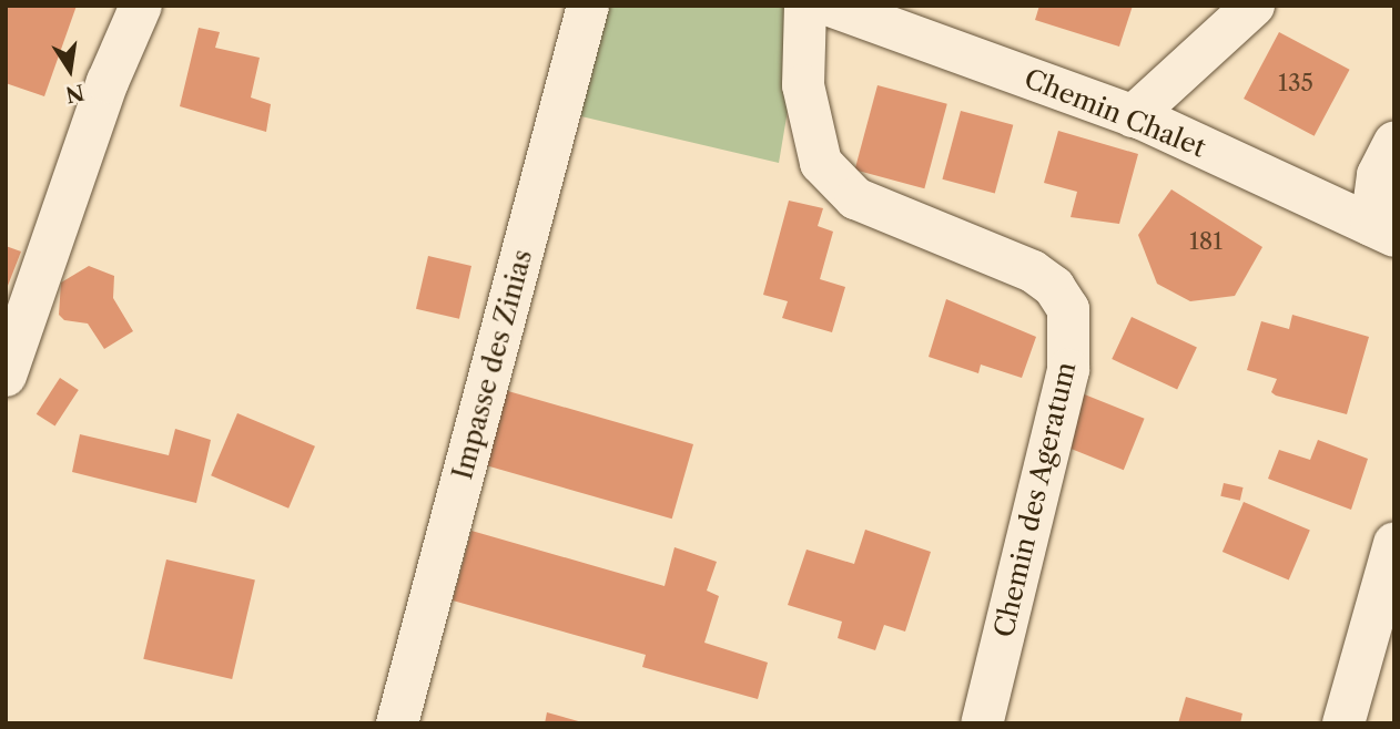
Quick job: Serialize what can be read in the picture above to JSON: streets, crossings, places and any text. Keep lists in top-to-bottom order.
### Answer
{
  "streets": {
    "street": ["Chemin Chalet", "Impasse des Zinias", "Chemin des Ageratum"]
  },
  "house_numbers": ["135", "181"],
  "north": "bottom"
}
